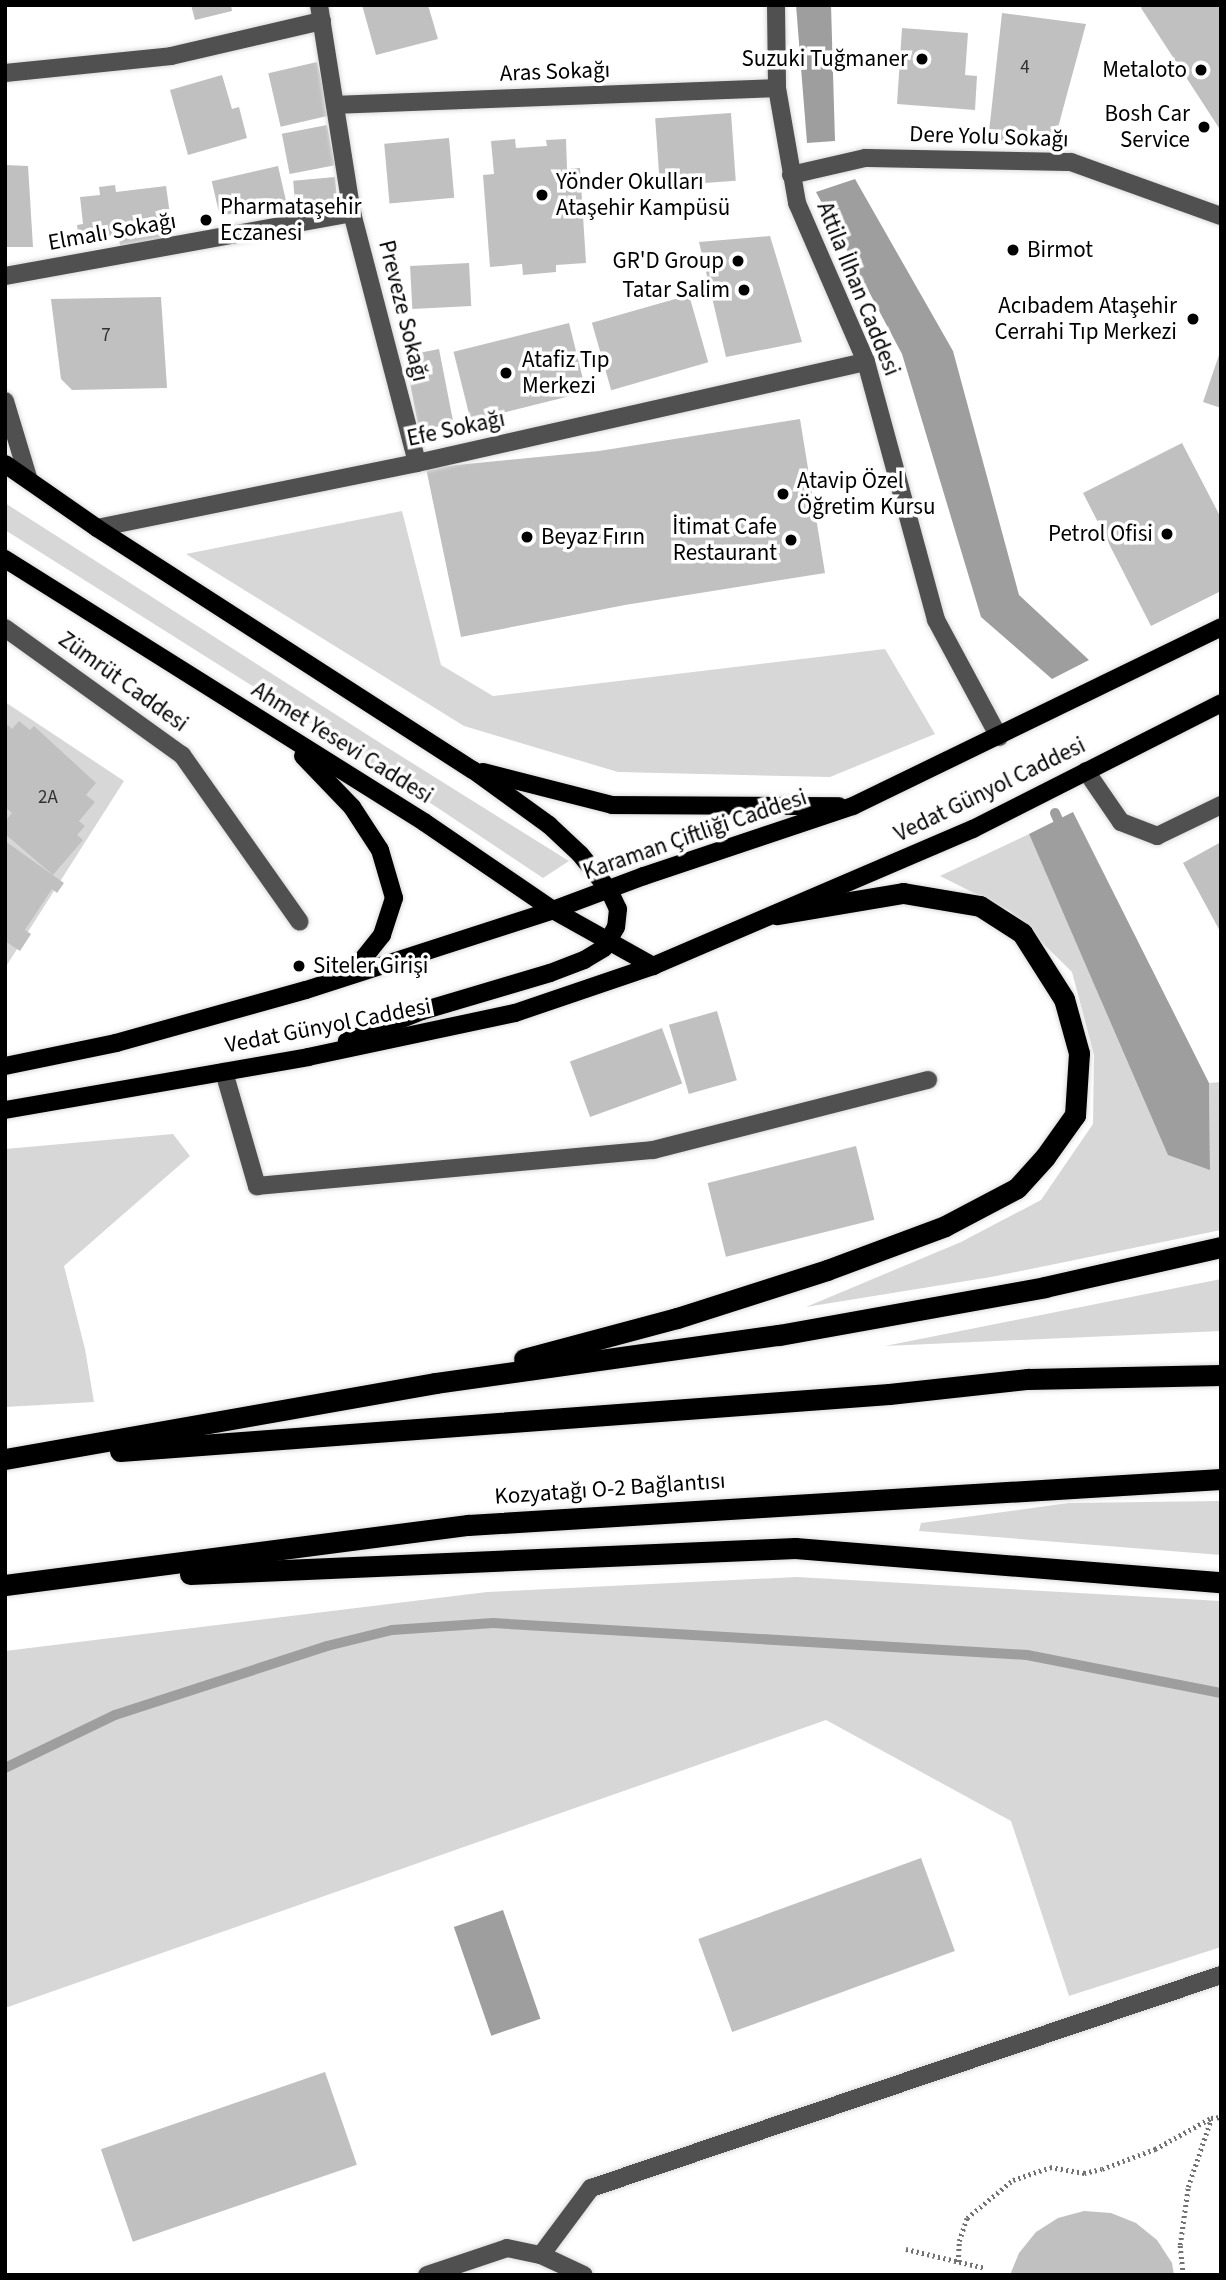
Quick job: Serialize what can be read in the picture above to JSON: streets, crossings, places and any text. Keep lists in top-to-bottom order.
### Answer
{
  "streets": {
    "highway": ["Kozyatağı O-2 Bağlantısı"],
    "main road": ["Ahmet Yesevi Caddesi", "Vedat Günyol Caddesi", "Karaman Çiftliği Caddesi"],
    "street": [
      "Aras Sokağı",
      "Dere Yolu Sokağı",
      "Elmalı Sokağı",
      "Attila İlhan Caddesi",
      "Preveze Sokağı",
      "Efe Sokağı",
      "Zümrüt Caddesi"
    ]
  },
  "crossings": [
    ["Aras Sokağı", "Attila İlhan Caddesi"],
    ["Aras Sokağı", "Preveze Sokağı"],
    ["Dere Yolu Sokağı", "Attila İlhan Caddesi"],
    ["Elmalı Sokağı", "Preveze Sokağı"],
    ["Attila İlhan Caddesi", "Efe Sokağı"],
    ["Attila İlhan Caddesi", "Vedat Günyol Caddesi"],
    ["Preveze Sokağı", "Efe Sokağı"],
    ["Efe Sokağı", "Ahmet Yesevi Caddesi"],
    ["Ahmet Yesevi Caddesi", "Vedat Günyol Caddesi"],
    ["Ahmet Yesevi Caddesi", "Karaman Çiftliği Caddesi"],
    ["Vedat Günyol Caddesi", "Karaman Çiftliği Caddesi"]
  ],
  "places": [
    "Suzuki Tuğmaner",
    "Metaloto",
    "Bosh Car Service",
    "Yönder Okulları Ataşehir Kampüsü",
    "Pharmataşehir Eczanesi",
    "Birmot",
    "GR'D Group",
    "Tatar Salim",
    "Acıbadem Ataşehir Cerrahi Tıp Merkezi",
    "Atafiz Tıp Merkezi",
    "Atavip Özel Öğretim Kursu",
    "Petrol Ofisi",
    "Beyaz Fırın",
    "İtimat Cafe Restaurant",
    "Siteler Girişi"
  ],
  "house_numbers": ["4", "7", "2A"]
}
